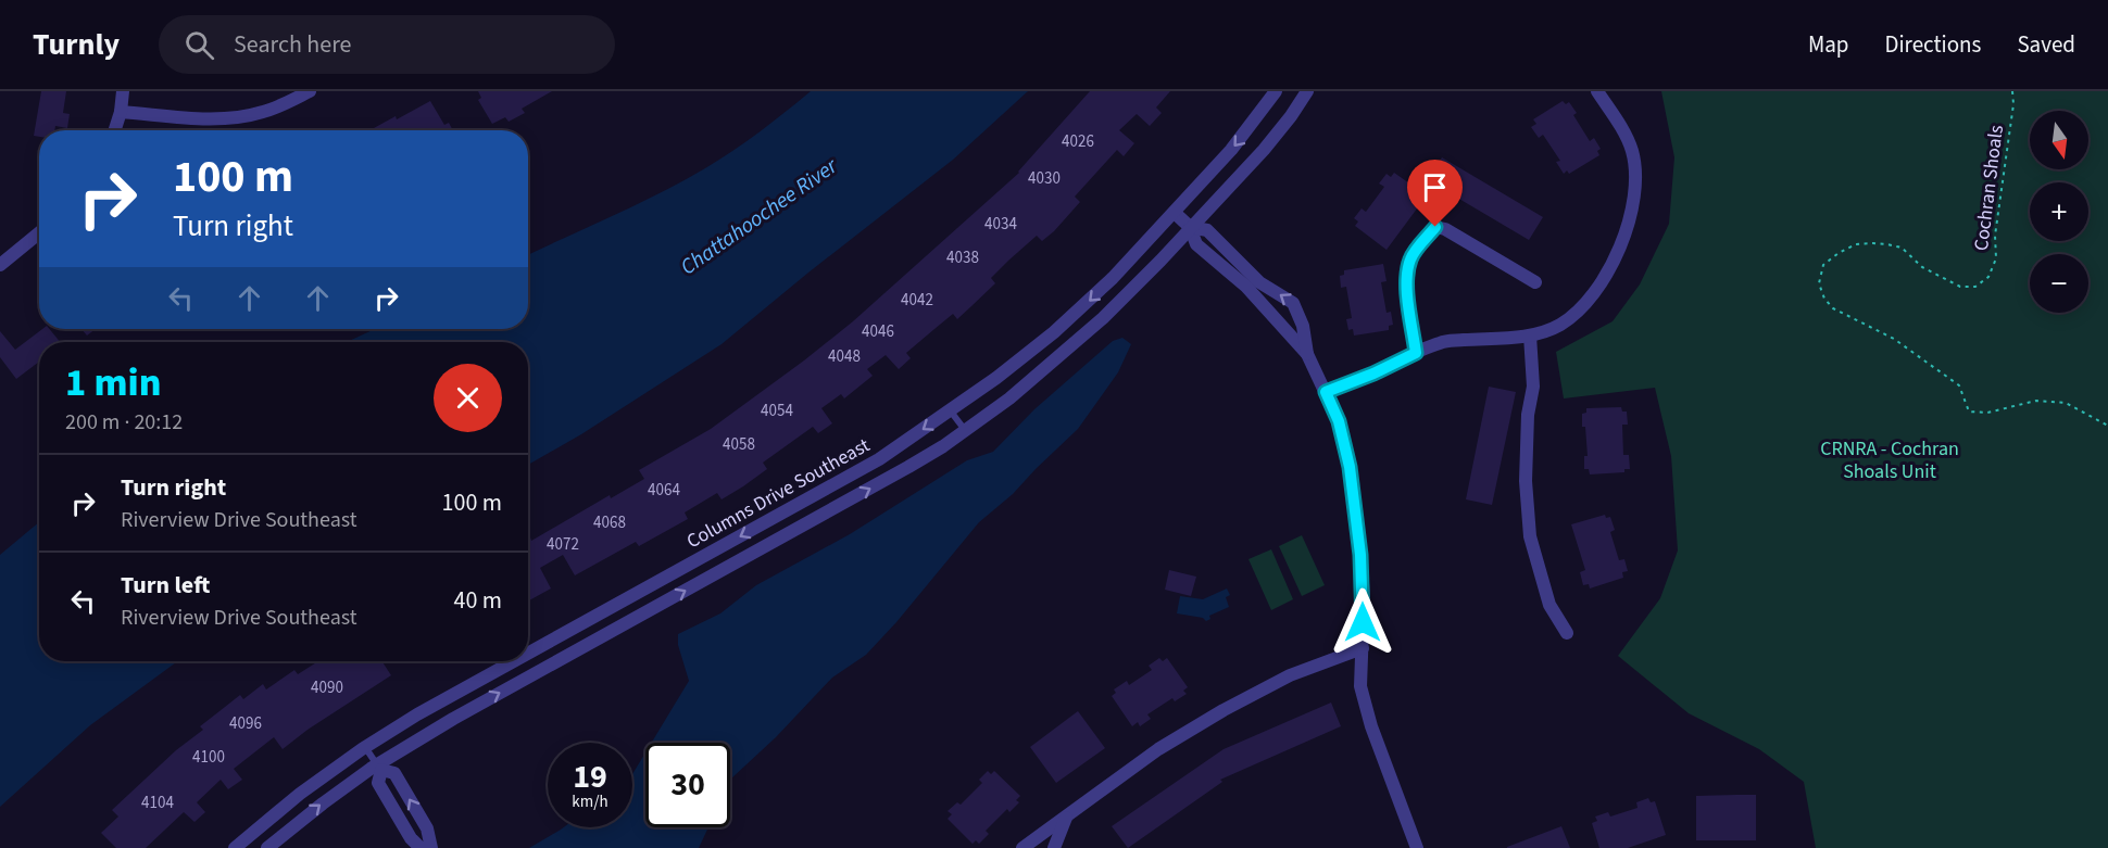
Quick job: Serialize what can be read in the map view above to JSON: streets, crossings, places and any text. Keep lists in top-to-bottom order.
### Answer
{
  "streets": {
    "street": ["Columns Drive Southeast"],
    "path": ["Cochran Shoals"]
  },
  "water": ["Chattahoochee River"],
  "parks": ["CRNRA - Cochran Shoals Unit"],
  "house_numbers": [
    "4026",
    "4030",
    "4034",
    "4038",
    "4042",
    "4046",
    "4048",
    "4054",
    "4058",
    "4064",
    "4068",
    "4072",
    "4090",
    "4096",
    "4100",
    "4104"
  ],
  "north": "bottom",
  "page": {
    "header": "Turnly",
    "search": "Search here",
    "nav": ["Map", "Directions", "Saved"],
    "map_buttons": ["+", "−"],
    "turn": ["100 m", "Turn right"],
    "heading": ["1 min", "200 m · 20:12"],
    "list": [
      {
        "name": "Turn right",
        "note": "Riverview Drive Southeast",
        "value": "100 m"
      },
      {
        "name": "Turn left",
        "note": "Riverview Drive Southeast",
        "value": "40 m"
      }
    ],
    "speed": "19 km/h",
    "limit": "30"
  }
}
